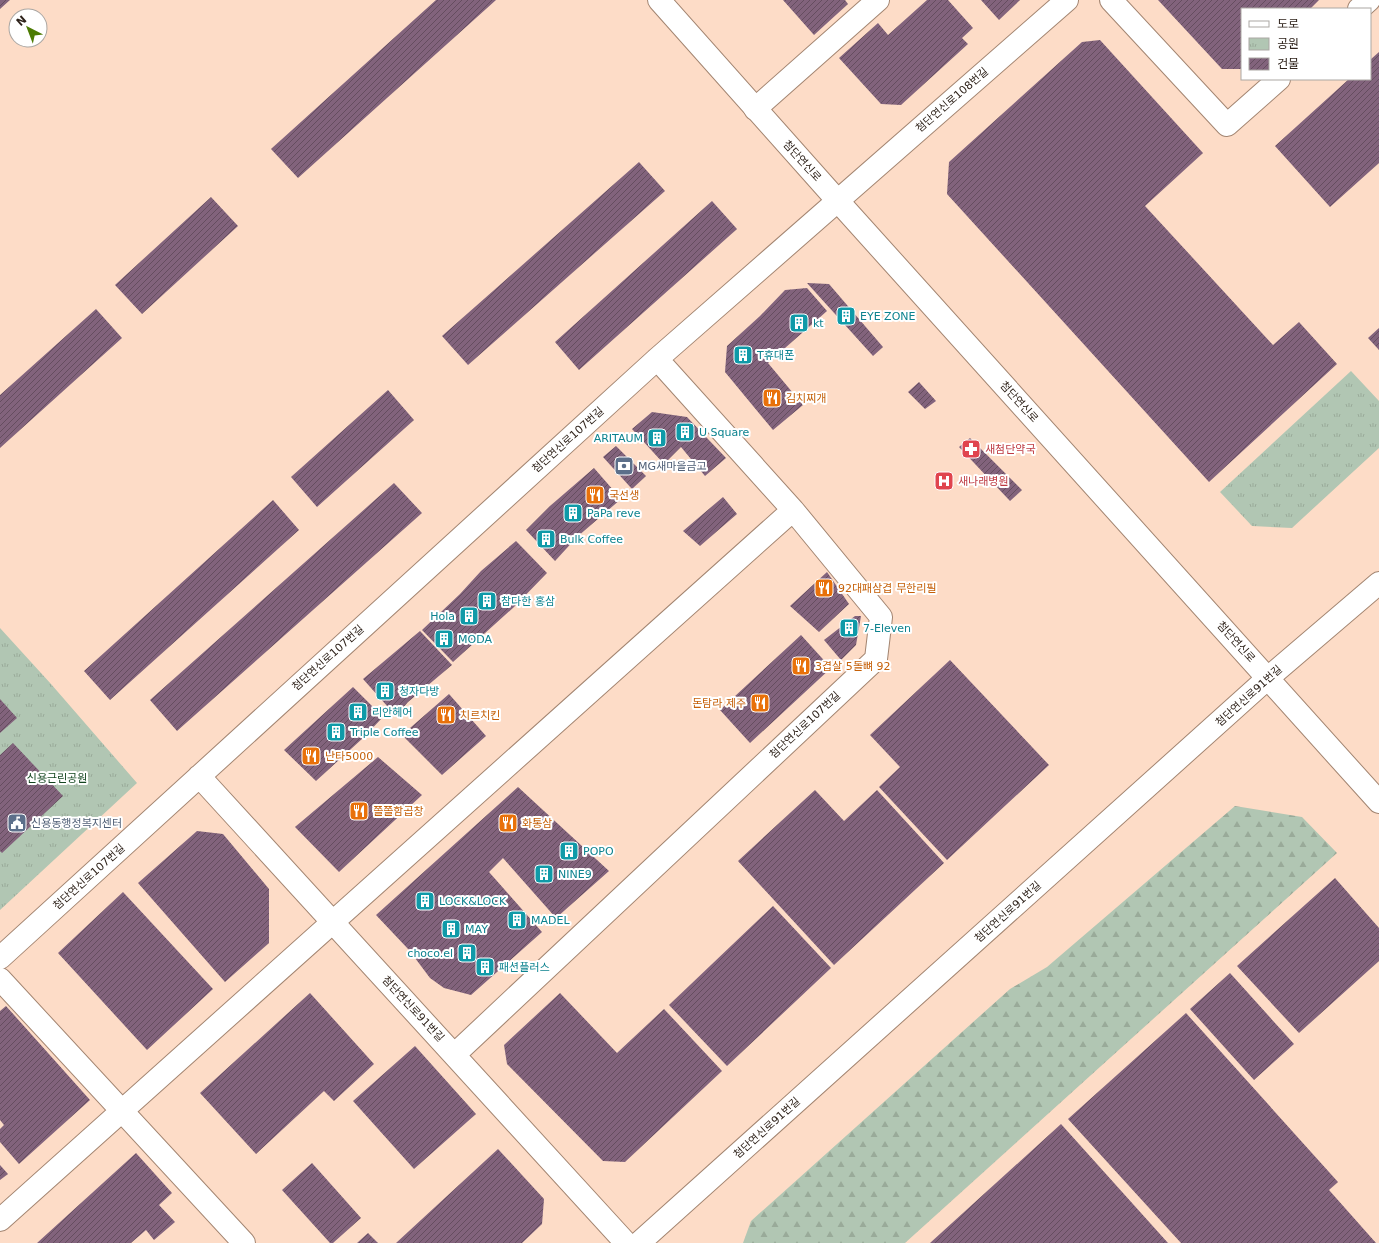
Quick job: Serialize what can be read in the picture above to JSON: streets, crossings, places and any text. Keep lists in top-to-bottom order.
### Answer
{
  "streets": {
    "street": [
      "첨단연신로108번길",
      "첨단연신로",
      "첨단연신로107번길",
      "첨단연신로91번길"
    ]
  },
  "crossings": [
    ["첨단연신로108번길", "첨단연신로"],
    ["첨단연신로108번길", "첨단연신로107번길"],
    ["첨단연신로", "첨단연신로107번길"],
    ["첨단연신로", "첨단연신로91번길"],
    ["첨단연신로107번길", "첨단연신로91번길"]
  ],
  "parks": ["신용근린공원"],
  "places": {
    "building": [
      "EYE ZONE",
      "kt",
      "T휴대폰",
      "U Square",
      "ARITAUM",
      "PaPa reve",
      "Bulk Coffee",
      "참다한 홍삼",
      "Hola",
      "7-Eleven",
      "MODA",
      "청자다방",
      "리안헤어",
      "Triple Coffee",
      "POPO",
      "NINE9",
      "LOCK&LOCK",
      "MADEL",
      "MAY",
      "choco.el",
      "패션플러스"
    ],
    "restaurant": [
      "김치찌개",
      "국선생",
      "92대패삼겹 무한리필",
      "3겹살 5돌뼈 92",
      "돈탐라 제주",
      "치르치킨",
      "난타5000",
      "쫄쫄함곱창",
      "화통삼"
    ],
    "pharmacy": ["새첨단약국"],
    "bank": ["MG새마을금고"],
    "hospital": ["새나래병원"],
    "public building": ["신용동행정복지센터"]
  },
  "legend": ["도로", "공원", "건물"],
  "north": "top left"
}
